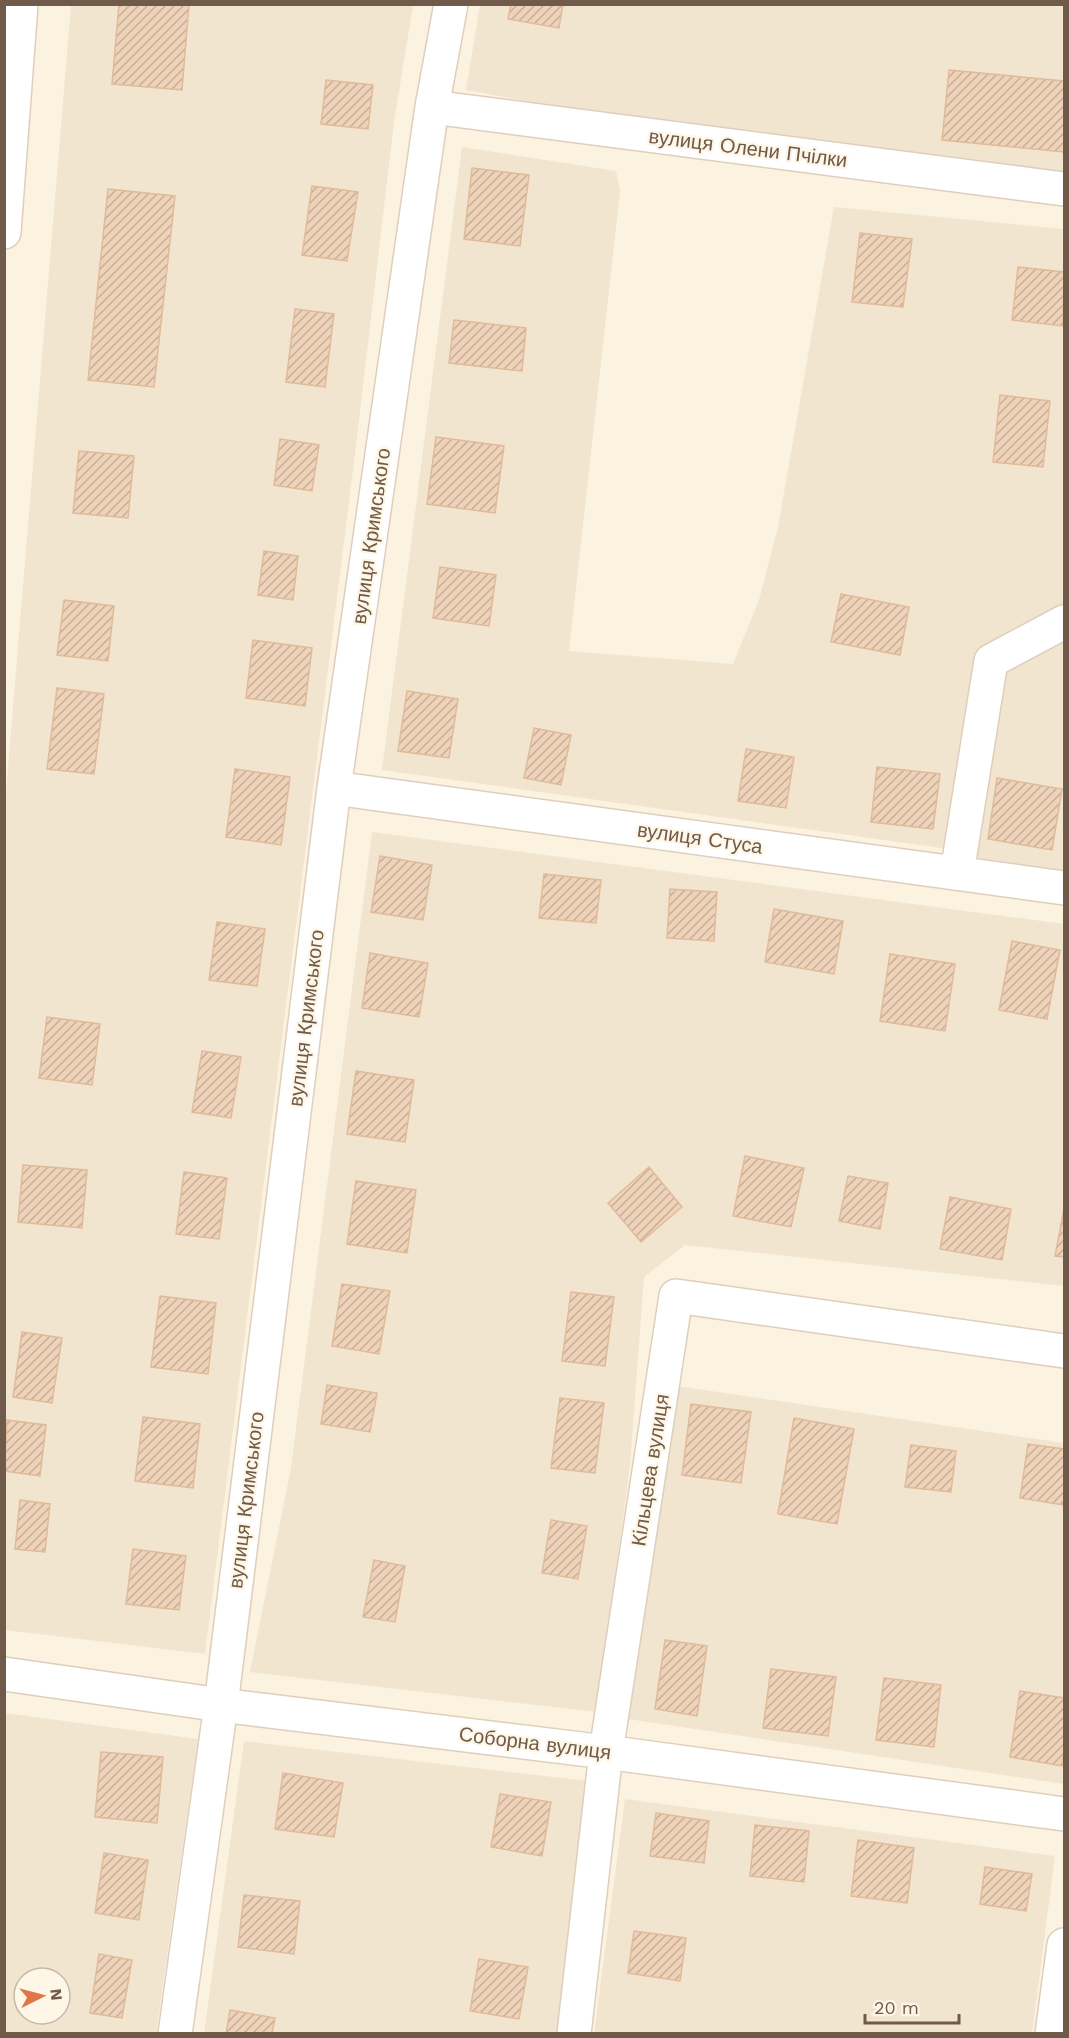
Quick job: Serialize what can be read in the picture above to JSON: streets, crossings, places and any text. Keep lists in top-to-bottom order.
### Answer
{
  "streets": {
    "street": [
      "вулиця Олени Пчілки",
      "вулиця Кримського",
      "вулиця Стуса",
      "Кільцева вулиця",
      "Соборна вулиця"
    ]
  },
  "crossings": [
    ["вулиця Олени Пчілки", "вулиця Кримського"],
    ["вулиця Кримського", "вулиця Стуса"],
    ["вулиця Кримського", "Соборна вулиця"],
    ["Кільцева вулиця", "Соборна вулиця"]
  ],
  "scale_bar": "20 m",
  "north": "right"
}
